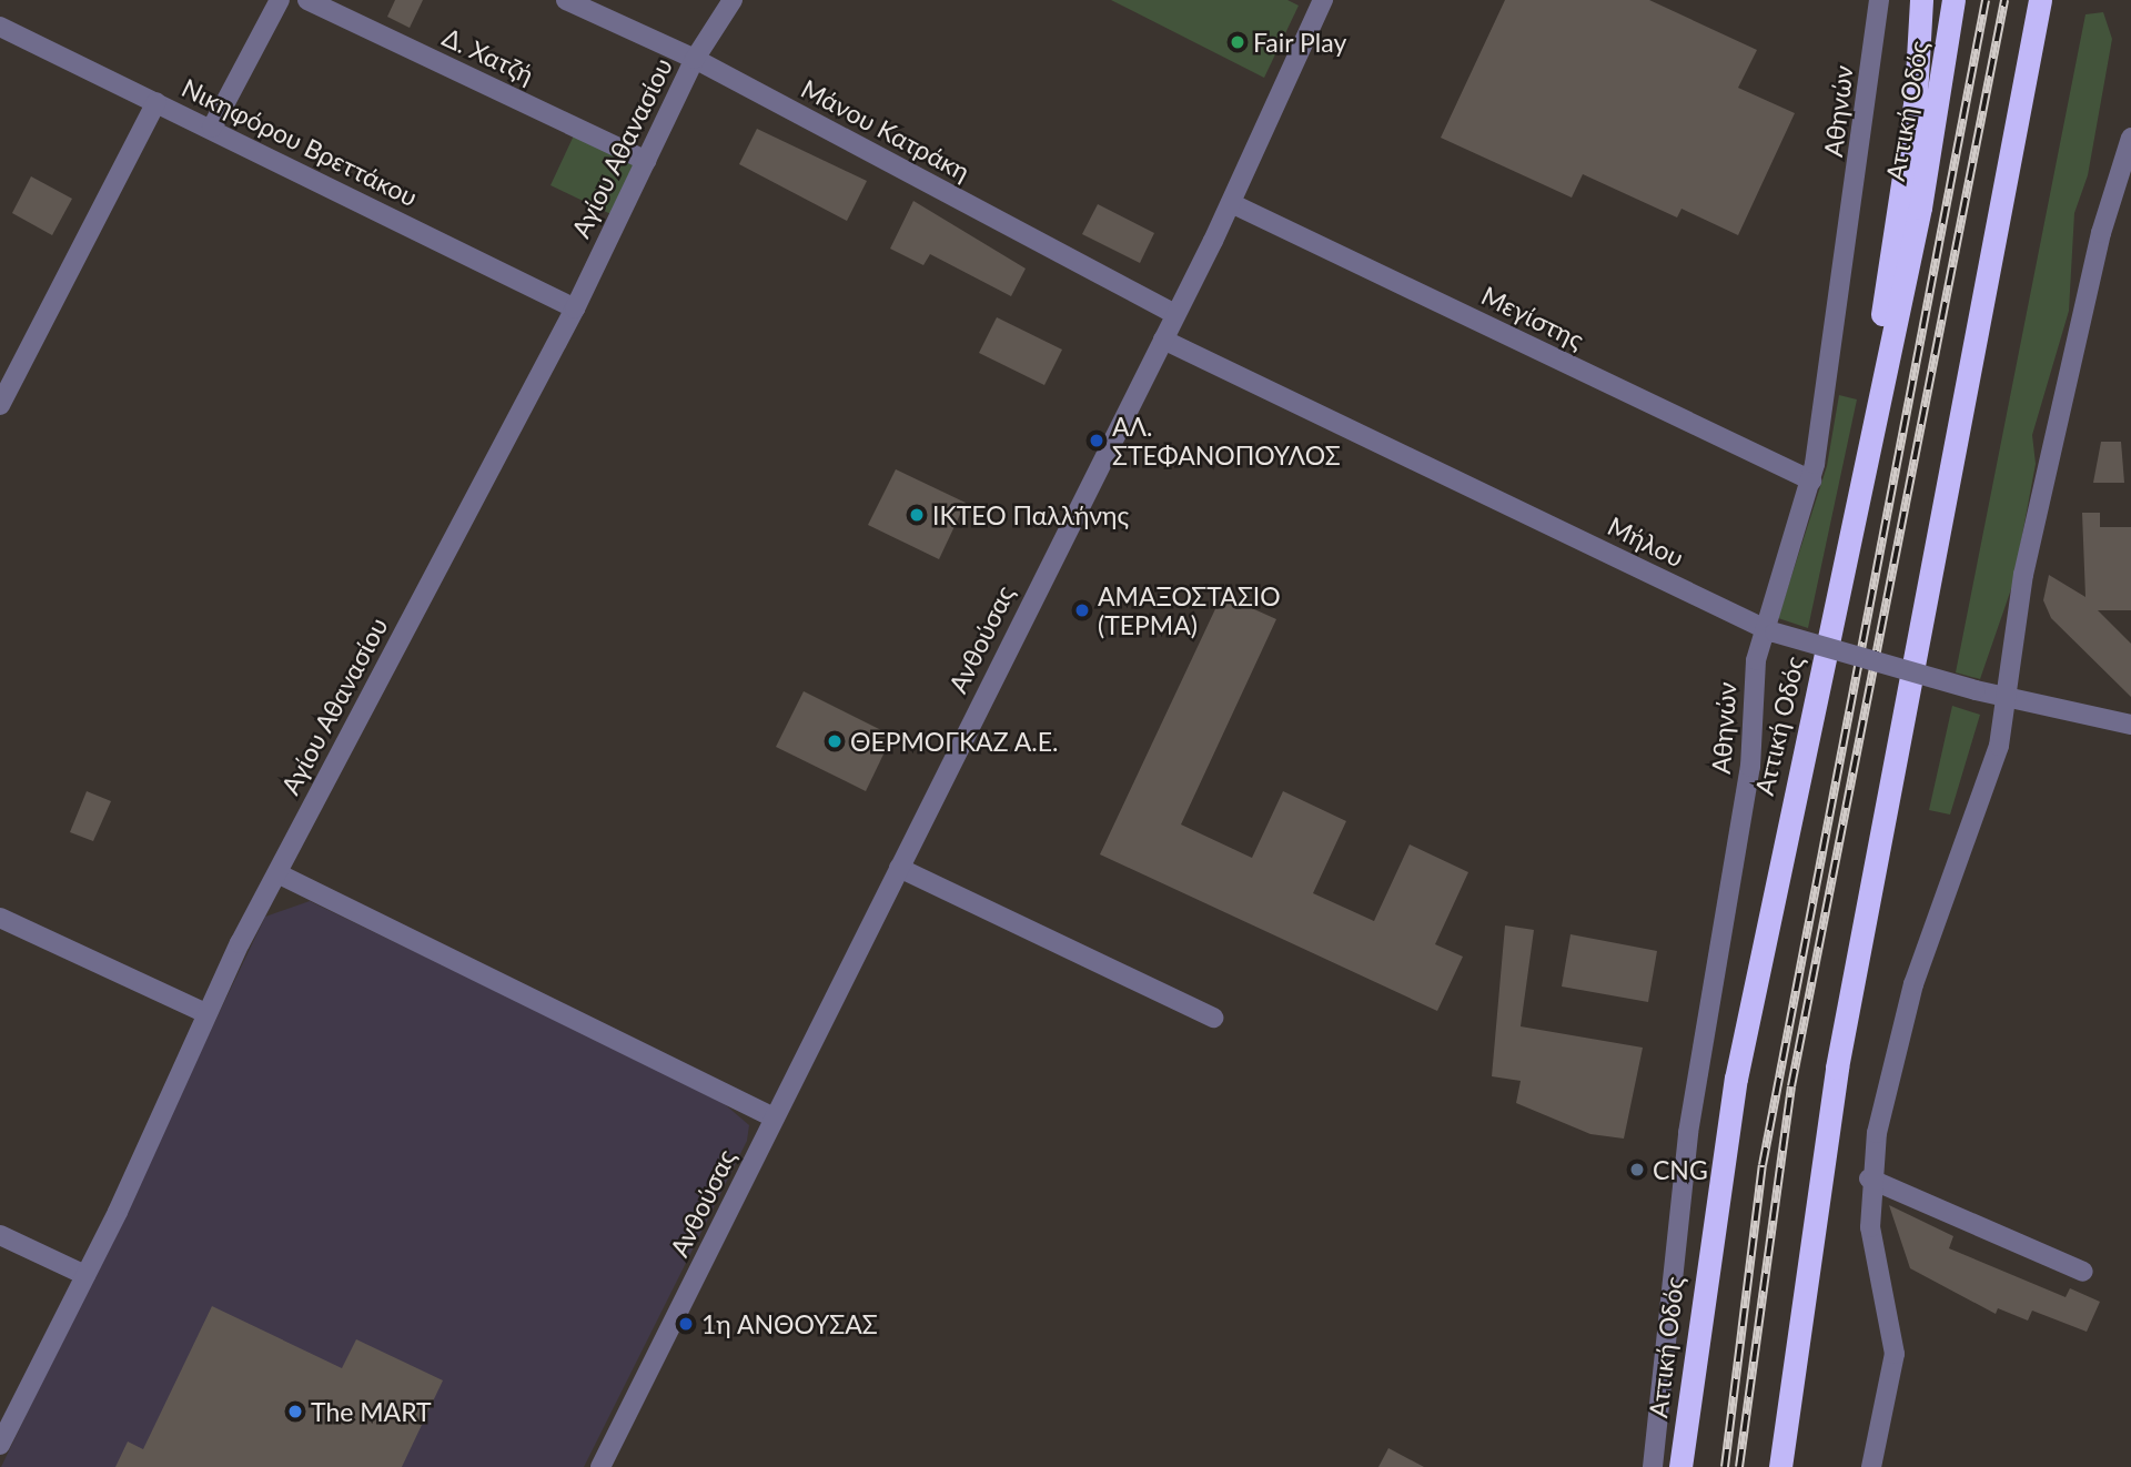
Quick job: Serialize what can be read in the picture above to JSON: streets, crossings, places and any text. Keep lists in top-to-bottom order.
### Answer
{
  "streets": {
    "highway": ["Αττική Οδός"],
    "street": [
      "Δ. Χατζή",
      "Αθηνών",
      "Μάνου Κατράκη",
      "Νικηφόρου Βρεττάκου",
      "Αγίου Αθανασίου",
      "Μεγίστης",
      "Μήλου",
      "Ανθούσας"
    ]
  },
  "crossings": [
    ["Δ. Χατζή", "Αγίου Αθανασίου"],
    ["Αθηνών", "Μεγίστης"],
    ["Αθηνών", "Μήλου"],
    ["Μάνου Κατράκη", "Αγίου Αθανασίου"],
    ["Μάνου Κατράκη", "Ανθούσας"],
    ["Νικηφόρου Βρεττάκου", "Αγίου Αθανασίου"],
    ["Μεγίστης", "Ανθούσας"],
    ["Μήλου", "Ανθούσας"]
  ],
  "places": [
    "Fair Play",
    "ΑΛ. ΣΤΕΦΑΝΟΠΟΥΛΟΣ",
    "ΙΚΤΕΟ Παλλήνης",
    "ΑΜΑΞΟΣΤΑΣΙΟ (ΤΕΡΜΑ)",
    "ΘΕΡΜΟΓΚΑΖ Α.Ε.",
    "CNG",
    "1η ΑΝΘΟΥΣΑΣ",
    "The MART"
  ]
}
